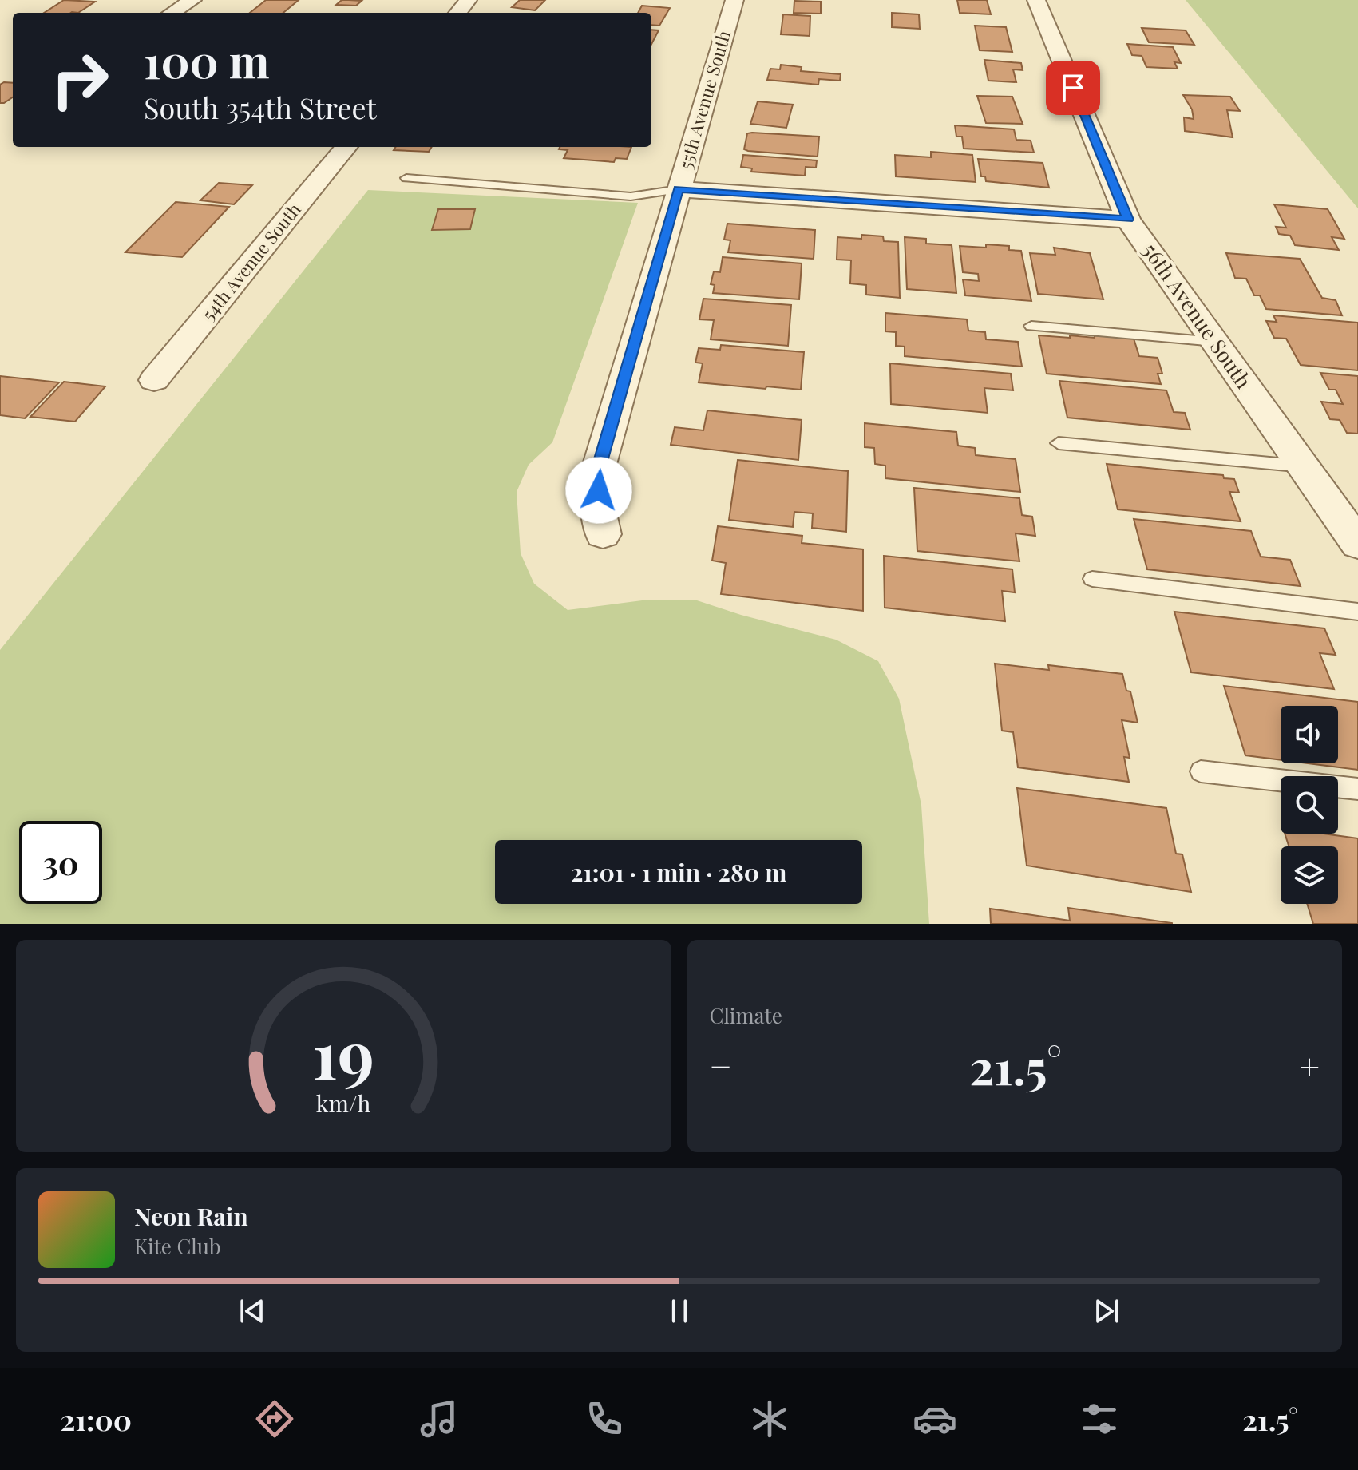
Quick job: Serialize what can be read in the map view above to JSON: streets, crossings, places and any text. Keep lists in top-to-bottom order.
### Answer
{
  "streets": {
    "street": ["55th Avenue South", "54th Avenue South", "56th Avenue South"]
  },
  "page": {
    "turn": ["100 m", "South 354th Street"],
    "limit": "30",
    "trip": "21:01 · 1 min · 280 m",
    "tile": "Climate",
    "heat": ["−", "21.5°", "+"],
    "song": ["Neon Rain", "Kite Club"],
    "tabs": ["21:00", "21.5°"],
    "gauge": ["19", "km/h"]
  }
}
